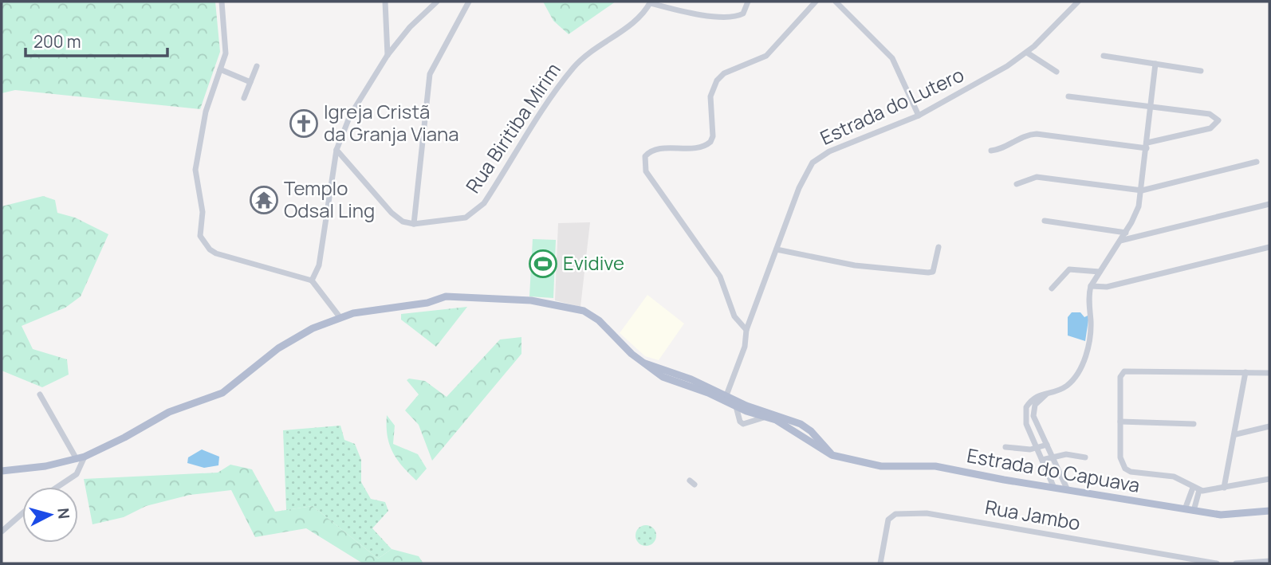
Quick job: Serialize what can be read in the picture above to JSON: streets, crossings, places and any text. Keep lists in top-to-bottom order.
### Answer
{
  "streets": {
    "main road": ["Estrada do Capuava"],
    "street": ["Estrada do Lutero", "Rua Biritiba Mirim", "Rua Jambo"]
  },
  "crossings": [
    ["Estrada do Lutero", "Estrada do Capuava"]
  ],
  "places": {
    "church": ["Igreja Cristã da Granja Viana"],
    "temple": ["Templo Odsal Ling"],
    "sports": ["Evidive"]
  },
  "scale_bar": "200 m",
  "north": "right"
}
